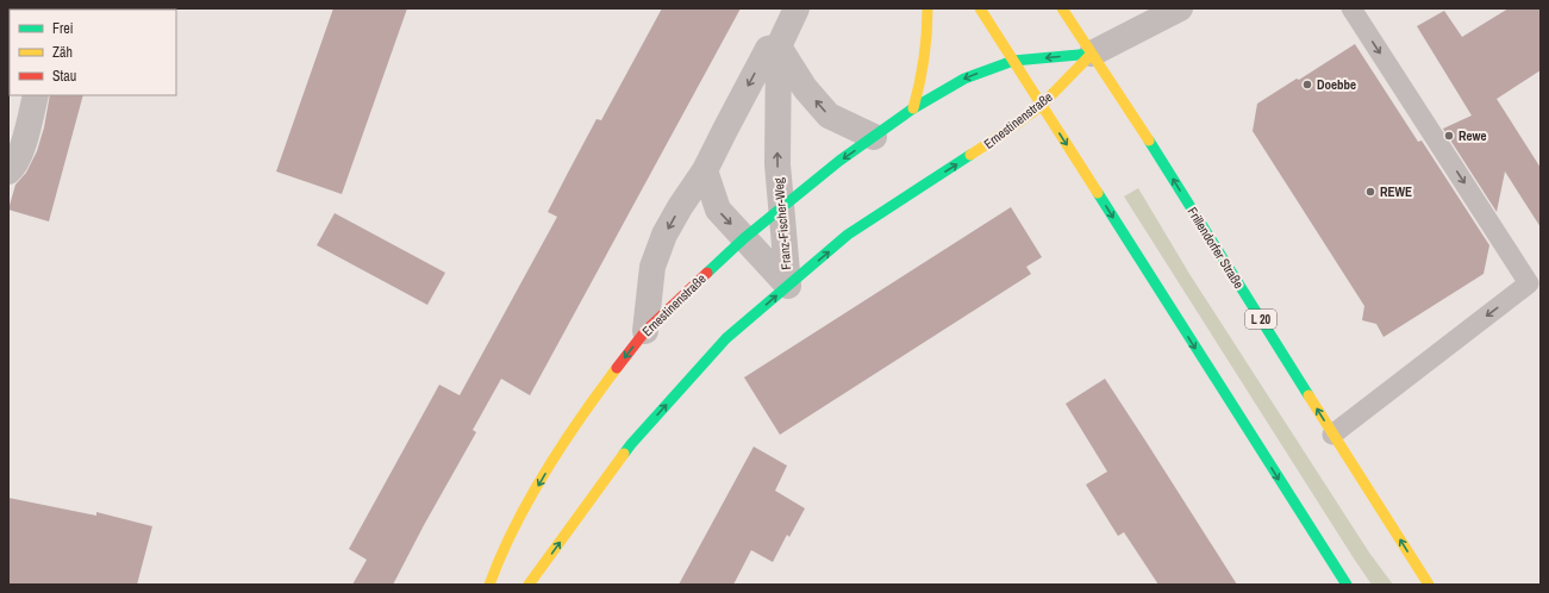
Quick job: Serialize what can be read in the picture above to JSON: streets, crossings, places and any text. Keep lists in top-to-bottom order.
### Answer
{
  "streets": {
    "main road": ["Ernestinenstraße", "Frillendorfer Straße", "L 20"],
    "street": ["Franz-Fischer-Weg"]
  },
  "crossings": [
    ["Ernestinenstraße", "Franz-Fischer-Weg"],
    ["Ernestinenstraße", "Frillendorfer Straße"]
  ],
  "places": ["Doebbe", "Rewe", "REWE"],
  "legend": ["Frei", "Zäh", "Stau"]
}
